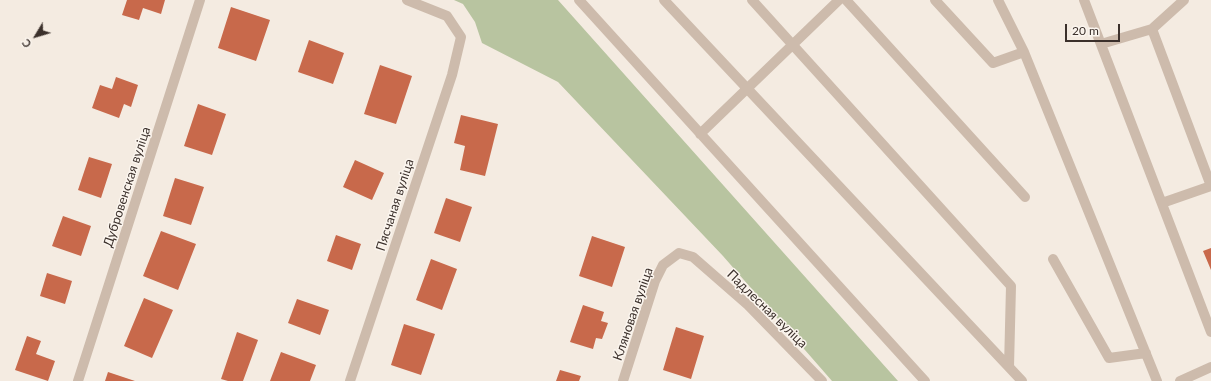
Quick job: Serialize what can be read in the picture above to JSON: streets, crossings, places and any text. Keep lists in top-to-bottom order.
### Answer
{
  "streets": {
    "street": [
      "Дубровенская вуліца",
      "Пясчаная вуліца",
      "Падлесная вуліца",
      "Кляновая вуліца"
    ]
  },
  "crossings": [
    ["Падлесная вуліца", "Кляновая вуліца"]
  ],
  "scale_bar": "20 m",
  "north": "bottom left"
}
